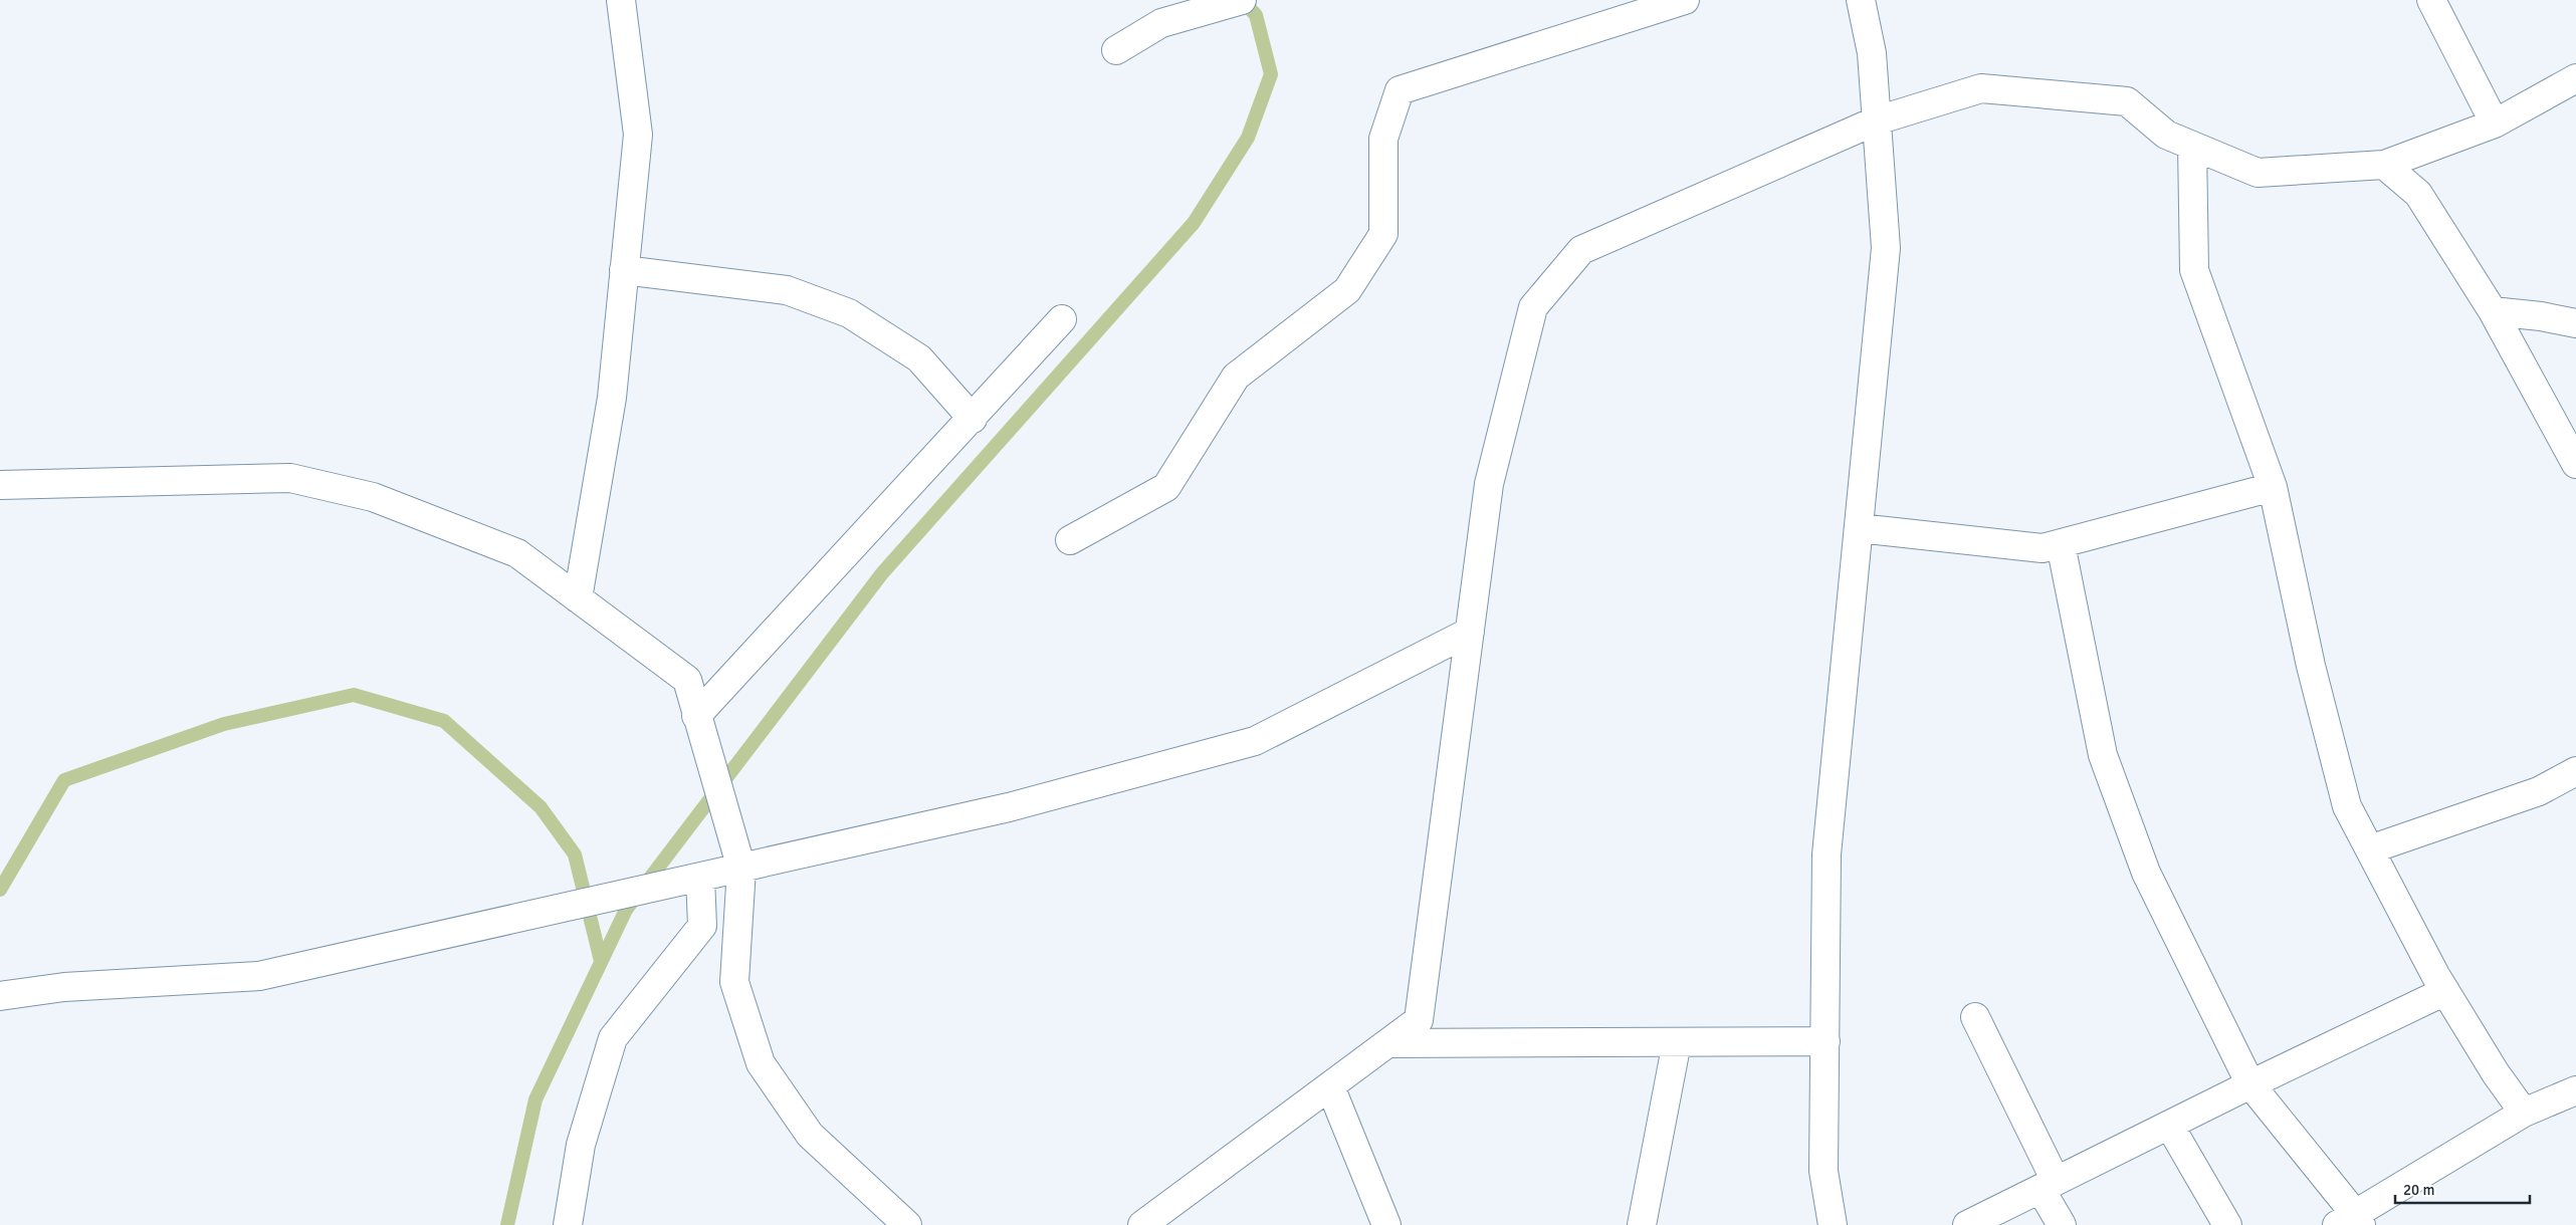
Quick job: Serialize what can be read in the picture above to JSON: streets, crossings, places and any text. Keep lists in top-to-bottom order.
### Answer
{
  "scale_bar": "20 m"
}
